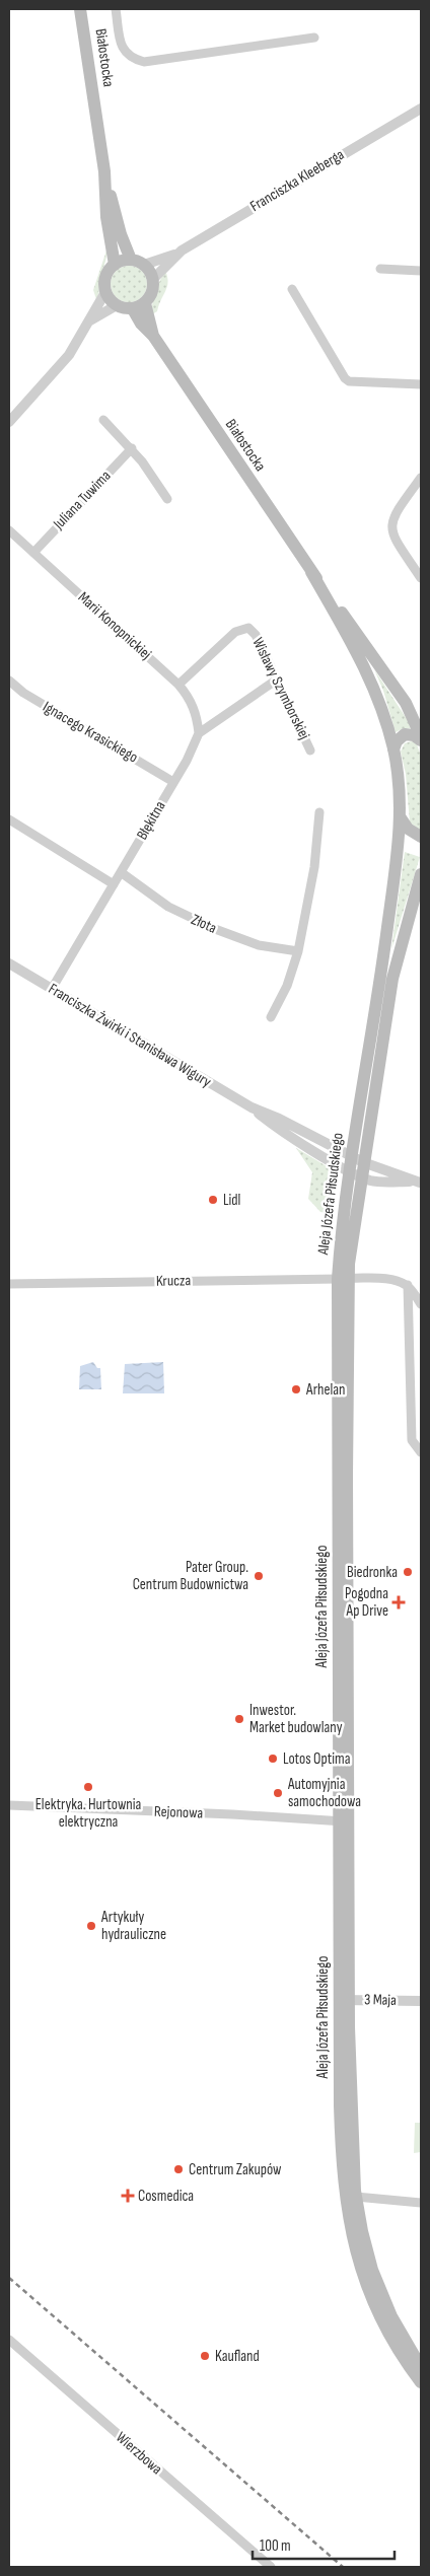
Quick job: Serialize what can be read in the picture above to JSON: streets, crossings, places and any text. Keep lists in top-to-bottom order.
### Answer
{
  "streets": {
    "main road": ["Białostocka", "Aleja Józefa Piłsudskiego"],
    "street": [
      "Franciszka Kleeberga",
      "Juliana Tuwima",
      "Marii Konopnickiej",
      "Wisławy Szymborskiej",
      "Ignacego Krasickiego",
      "Błękitna",
      "Złota",
      "Franciszka Żwirki i Stanisława Wigury",
      "Krucza",
      "Rejonowa",
      "3 Maja",
      "Wierzbowa"
    ]
  },
  "crossings": [
    ["Białostocka", "Franciszka Kleeberga"],
    ["Białostocka", "Aleja Józefa Piłsudskiego"],
    ["Juliana Tuwima", "Marii Konopnickiej"],
    ["Marii Konopnickiej", "Wisławy Szymborskiej"],
    ["Marii Konopnickiej", "Błękitna"],
    ["Ignacego Krasickiego", "Błękitna"],
    ["Błękitna", "Złota"],
    ["Błękitna", "Franciszka Żwirki i Stanisława Wigury"],
    ["Franciszka Żwirki i Stanisława Wigury", "Aleja Józefa Piłsudskiego"],
    ["Aleja Józefa Piłsudskiego", "Krucza"],
    ["Aleja Józefa Piłsudskiego", "Rejonowa"],
    ["Aleja Józefa Piłsudskiego", "3 Maja"]
  ],
  "places": {
    "other": [
      "Lidl",
      "Arhelan",
      "Biedronka",
      "Pater Group. Centrum Budownictwa",
      "Inwestor. Market budowlany",
      "Lotos Optima",
      "Elektryka. Hurtownia elektryczna",
      "Automyjnia samochodowa",
      "Artykuły hydrauliczne",
      "Centrum Zakupów",
      "Kaufland"
    ],
    "health": ["Pogodna Ap Drive", "Cosmedica"]
  },
  "scale_bar": "100 m"
}
